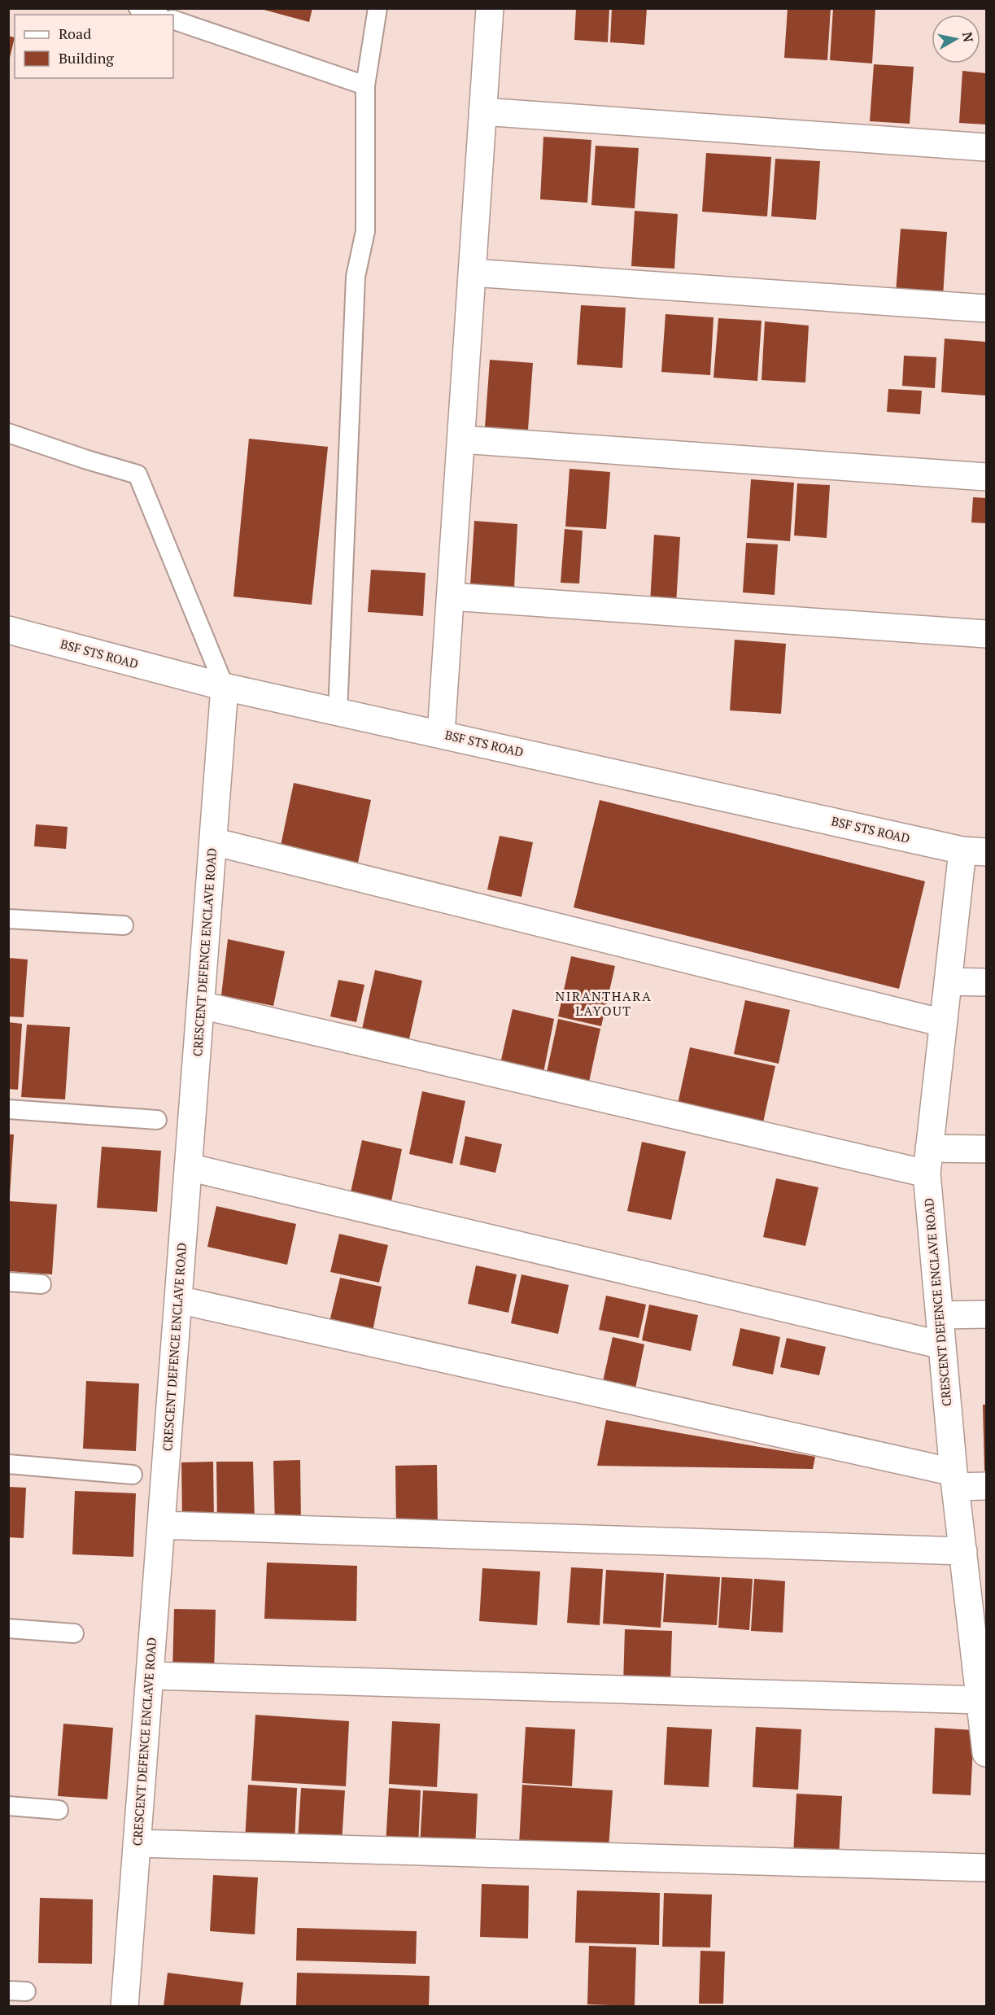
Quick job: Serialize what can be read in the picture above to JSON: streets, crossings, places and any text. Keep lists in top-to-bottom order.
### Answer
{
  "streets": {
    "street": ["BSF STS ROAD", "CRESCENT DEFENCE ENCLAVE ROAD"]
  },
  "crossings": [
    ["BSF STS ROAD", "CRESCENT DEFENCE ENCLAVE ROAD"]
  ],
  "districts": ["NIRANTHARA LAYOUT"],
  "legend": ["Road", "Building"],
  "north": "right"
}
